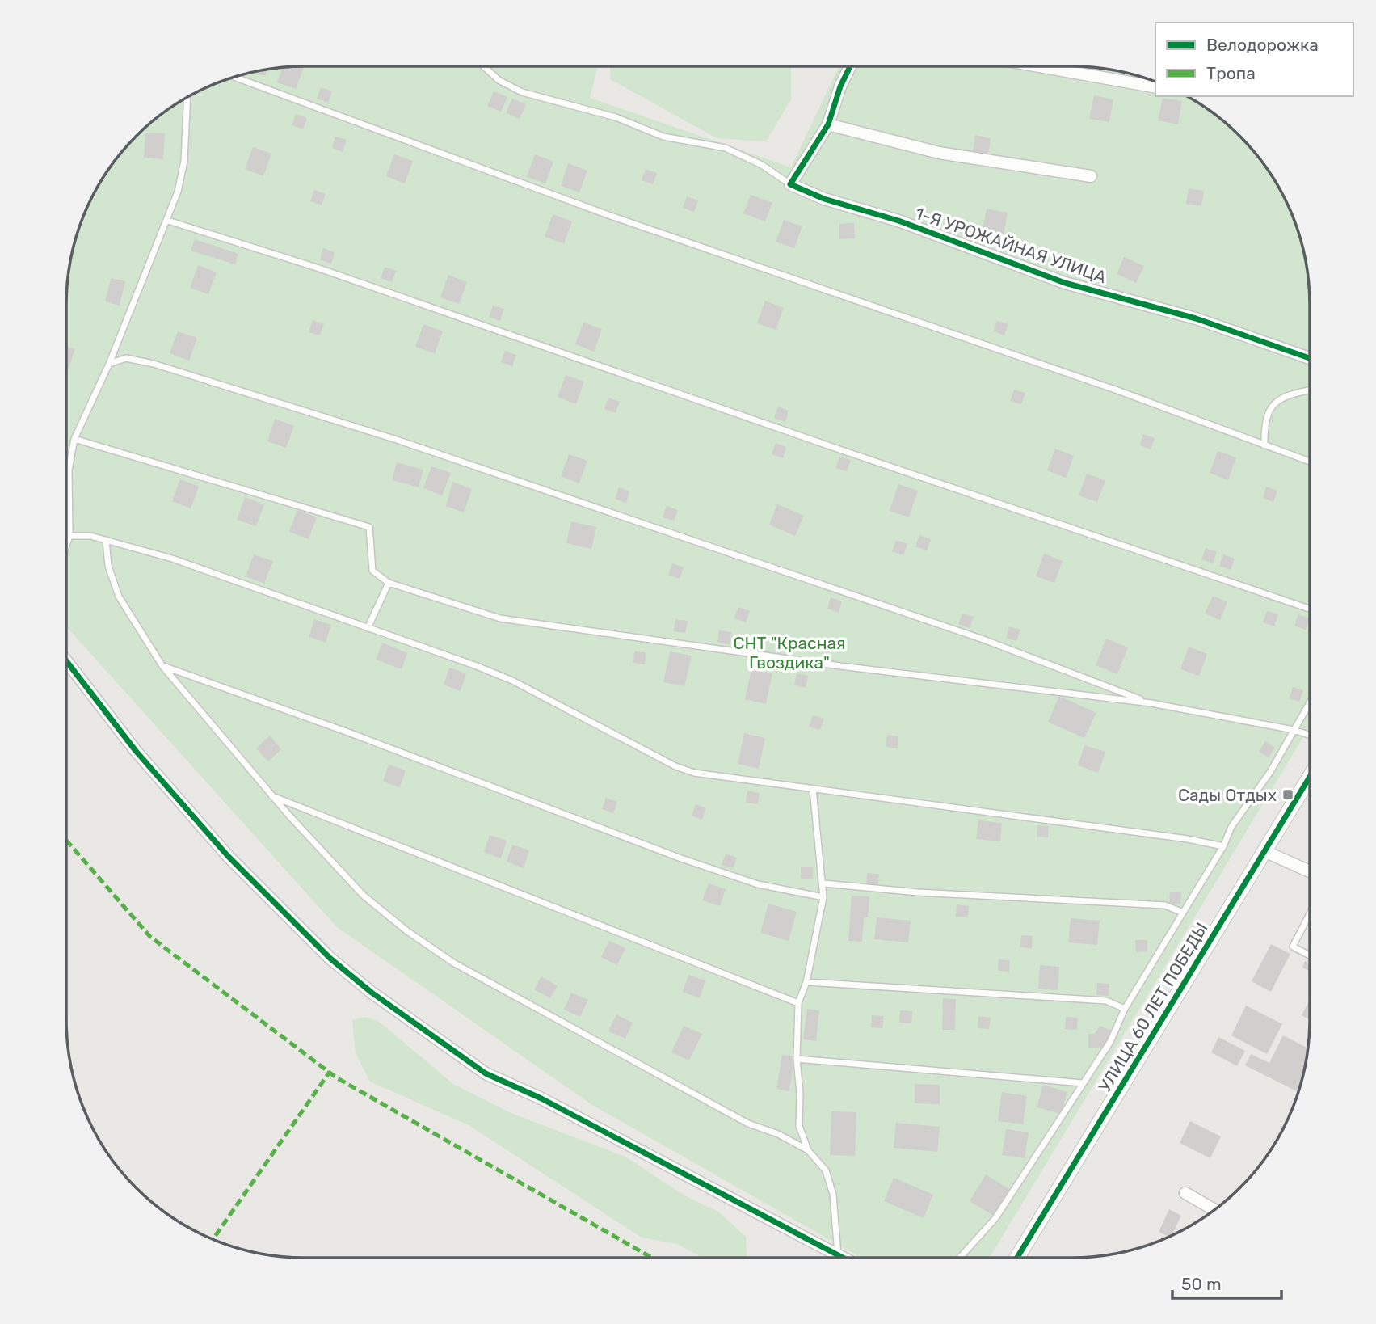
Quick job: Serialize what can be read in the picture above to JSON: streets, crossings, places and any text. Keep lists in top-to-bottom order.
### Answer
{
  "streets": {
    "street": ["1-Я УРОЖАЙНАЯ УЛИЦА", "УЛИЦА 60 ЛЕТ ПОБЕДЫ"]
  },
  "parks": ["СНТ \"Красная Гвоздика\""],
  "places": {
    "transit": ["Сады Отдых"]
  },
  "legend": ["Велодорожка", "Тропа"],
  "scale_bar": "50 m"
}
